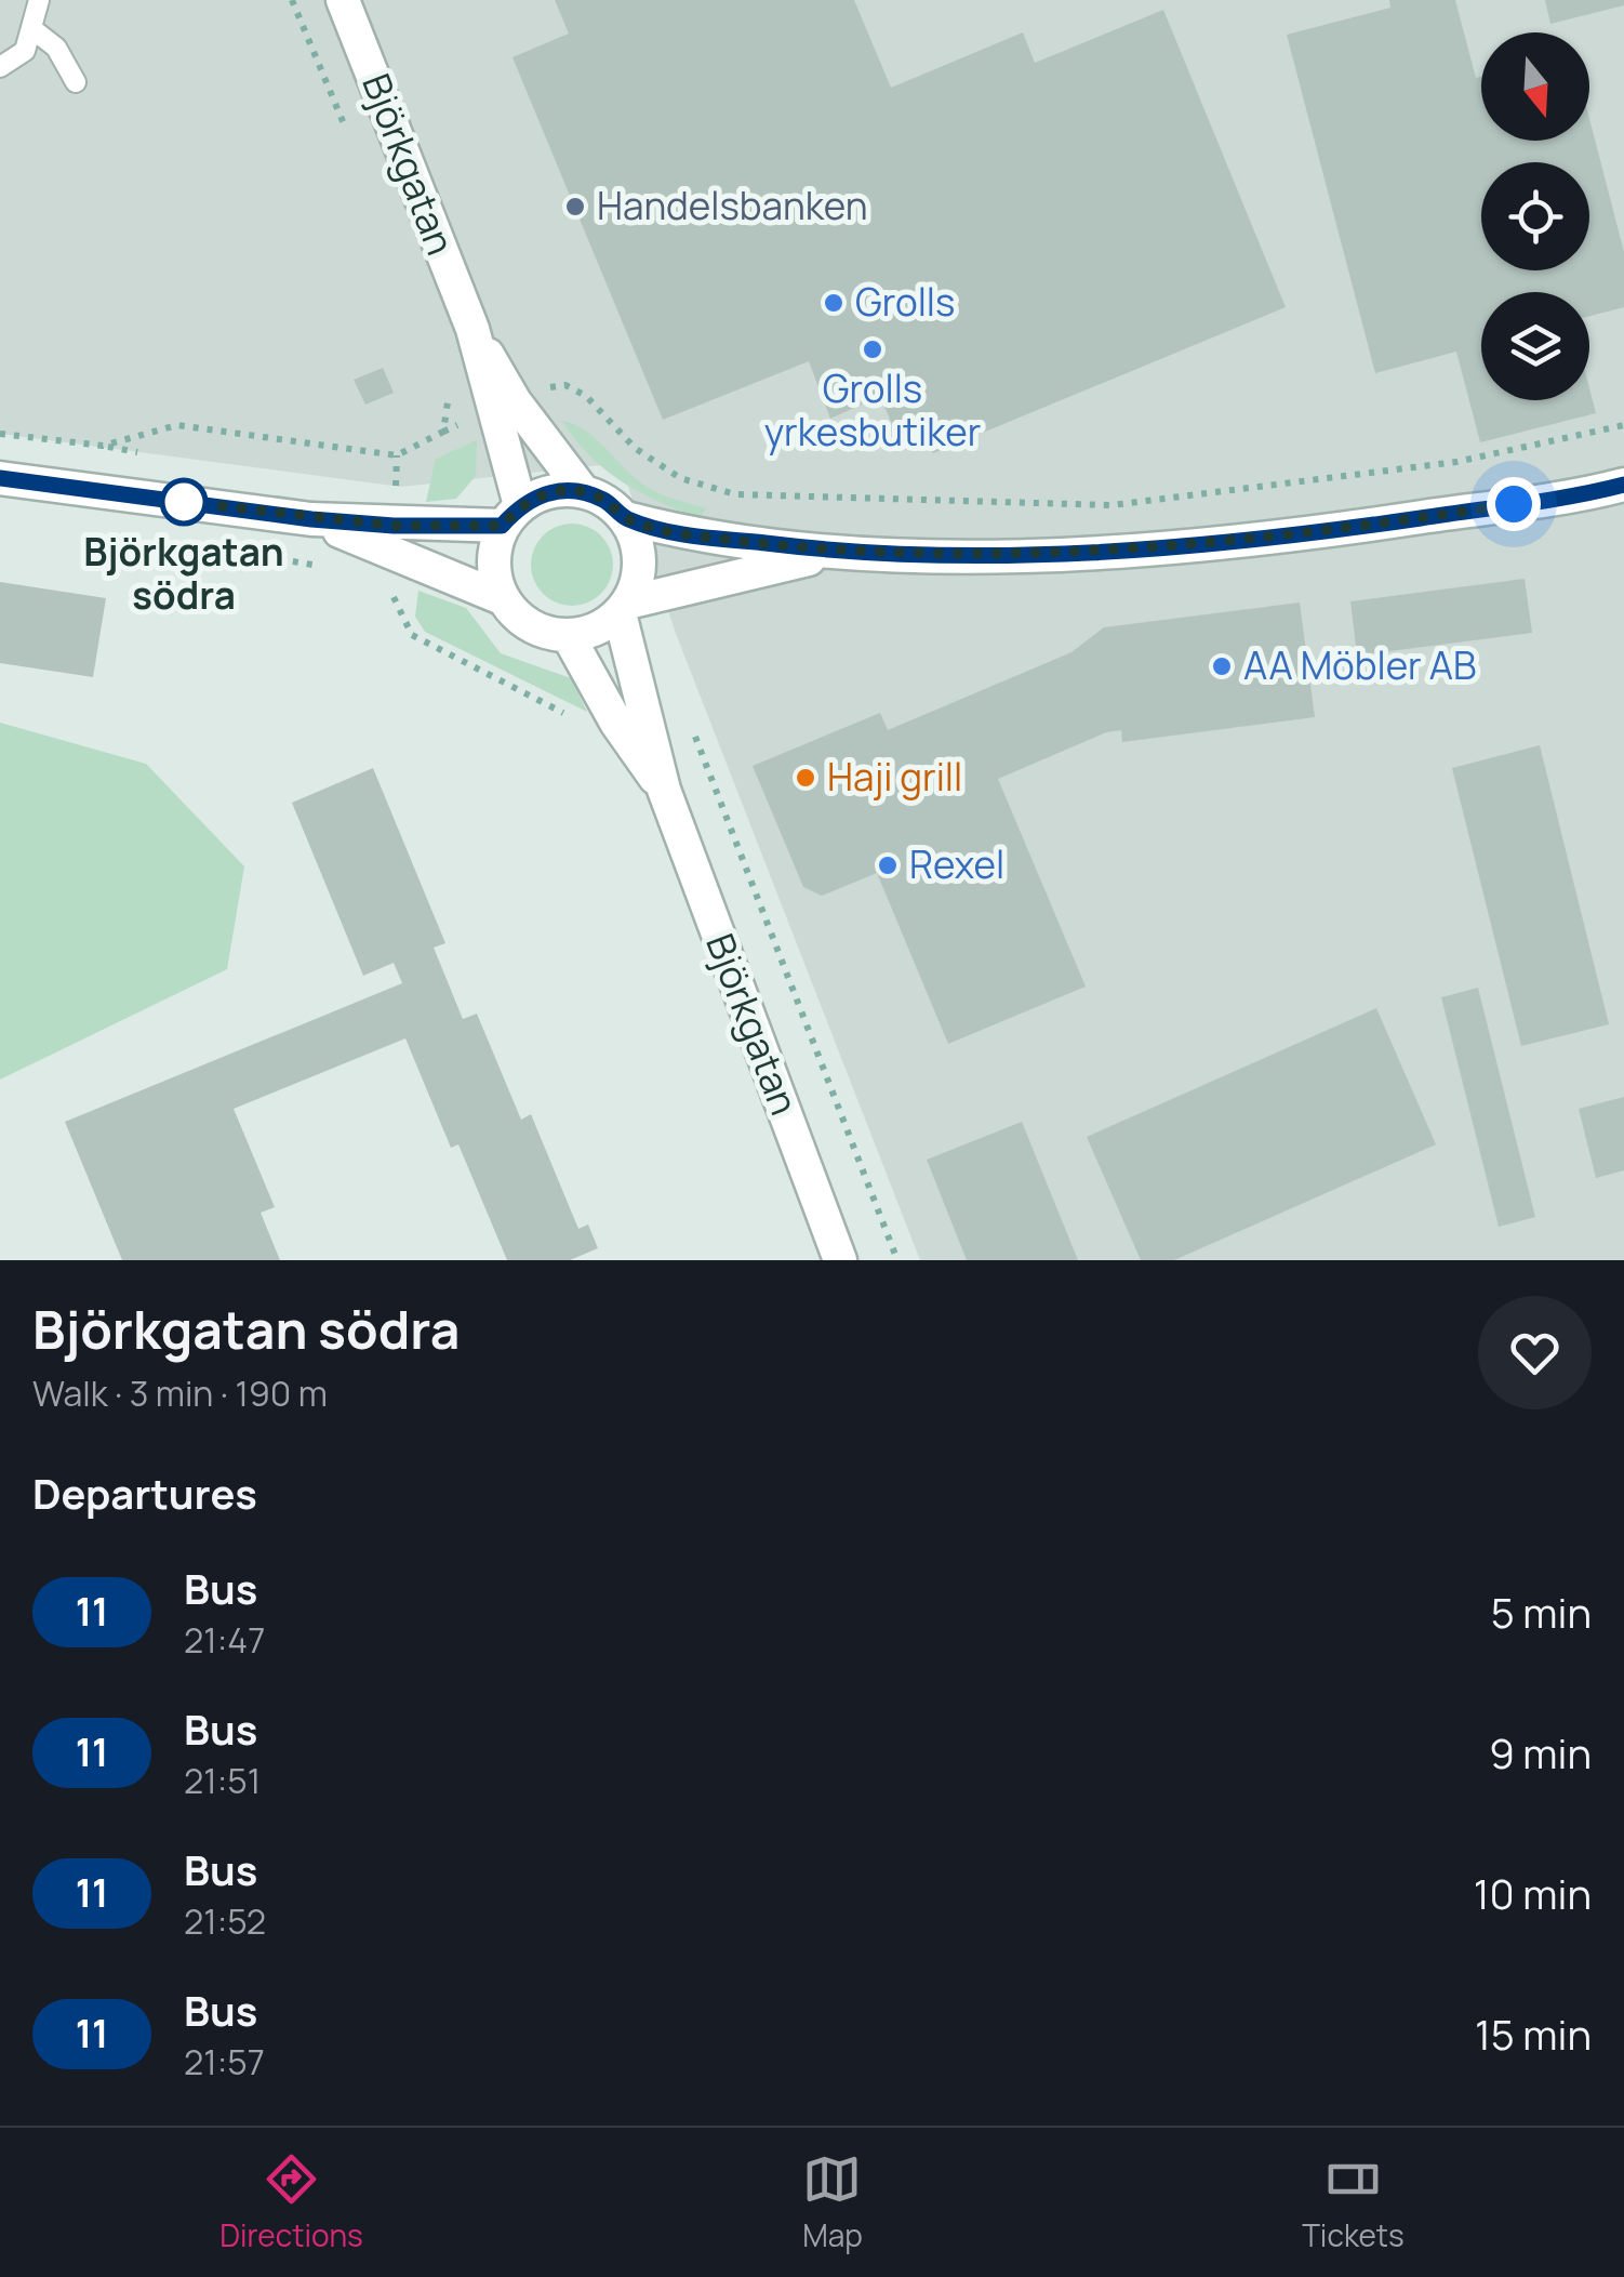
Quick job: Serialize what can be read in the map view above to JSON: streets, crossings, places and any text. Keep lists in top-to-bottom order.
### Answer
{
  "streets": {
    "street": ["Björkgatan"]
  },
  "places": [
    "Handelsbanken",
    "Grolls",
    "Grolls yrkesbutiker",
    "Björkgatan södra",
    "AA Möbler AB",
    "Haji grill",
    "Rexel"
  ],
  "lines": ["bus line 11"],
  "north": "bottom",
  "page": {
    "heading": [
      ["Björkgatan södra", "Walk · 3 min · 190 m"],
      "Departures"
    ],
    "list": [
      {
        "mark": "11",
        "name": "Bus",
        "note": "21:47",
        "value": "5 min"
      },
      {
        "mark": "11",
        "name": "Bus",
        "note": "21:51",
        "value": "9 min"
      },
      {
        "mark": "11",
        "name": "Bus",
        "note": "21:52",
        "value": "10 min"
      },
      {
        "mark": "11",
        "name": "Bus",
        "note": "21:57",
        "value": "15 min"
      }
    ],
    "tabs": ["Directions", "Map", "Tickets"]
  }
}
